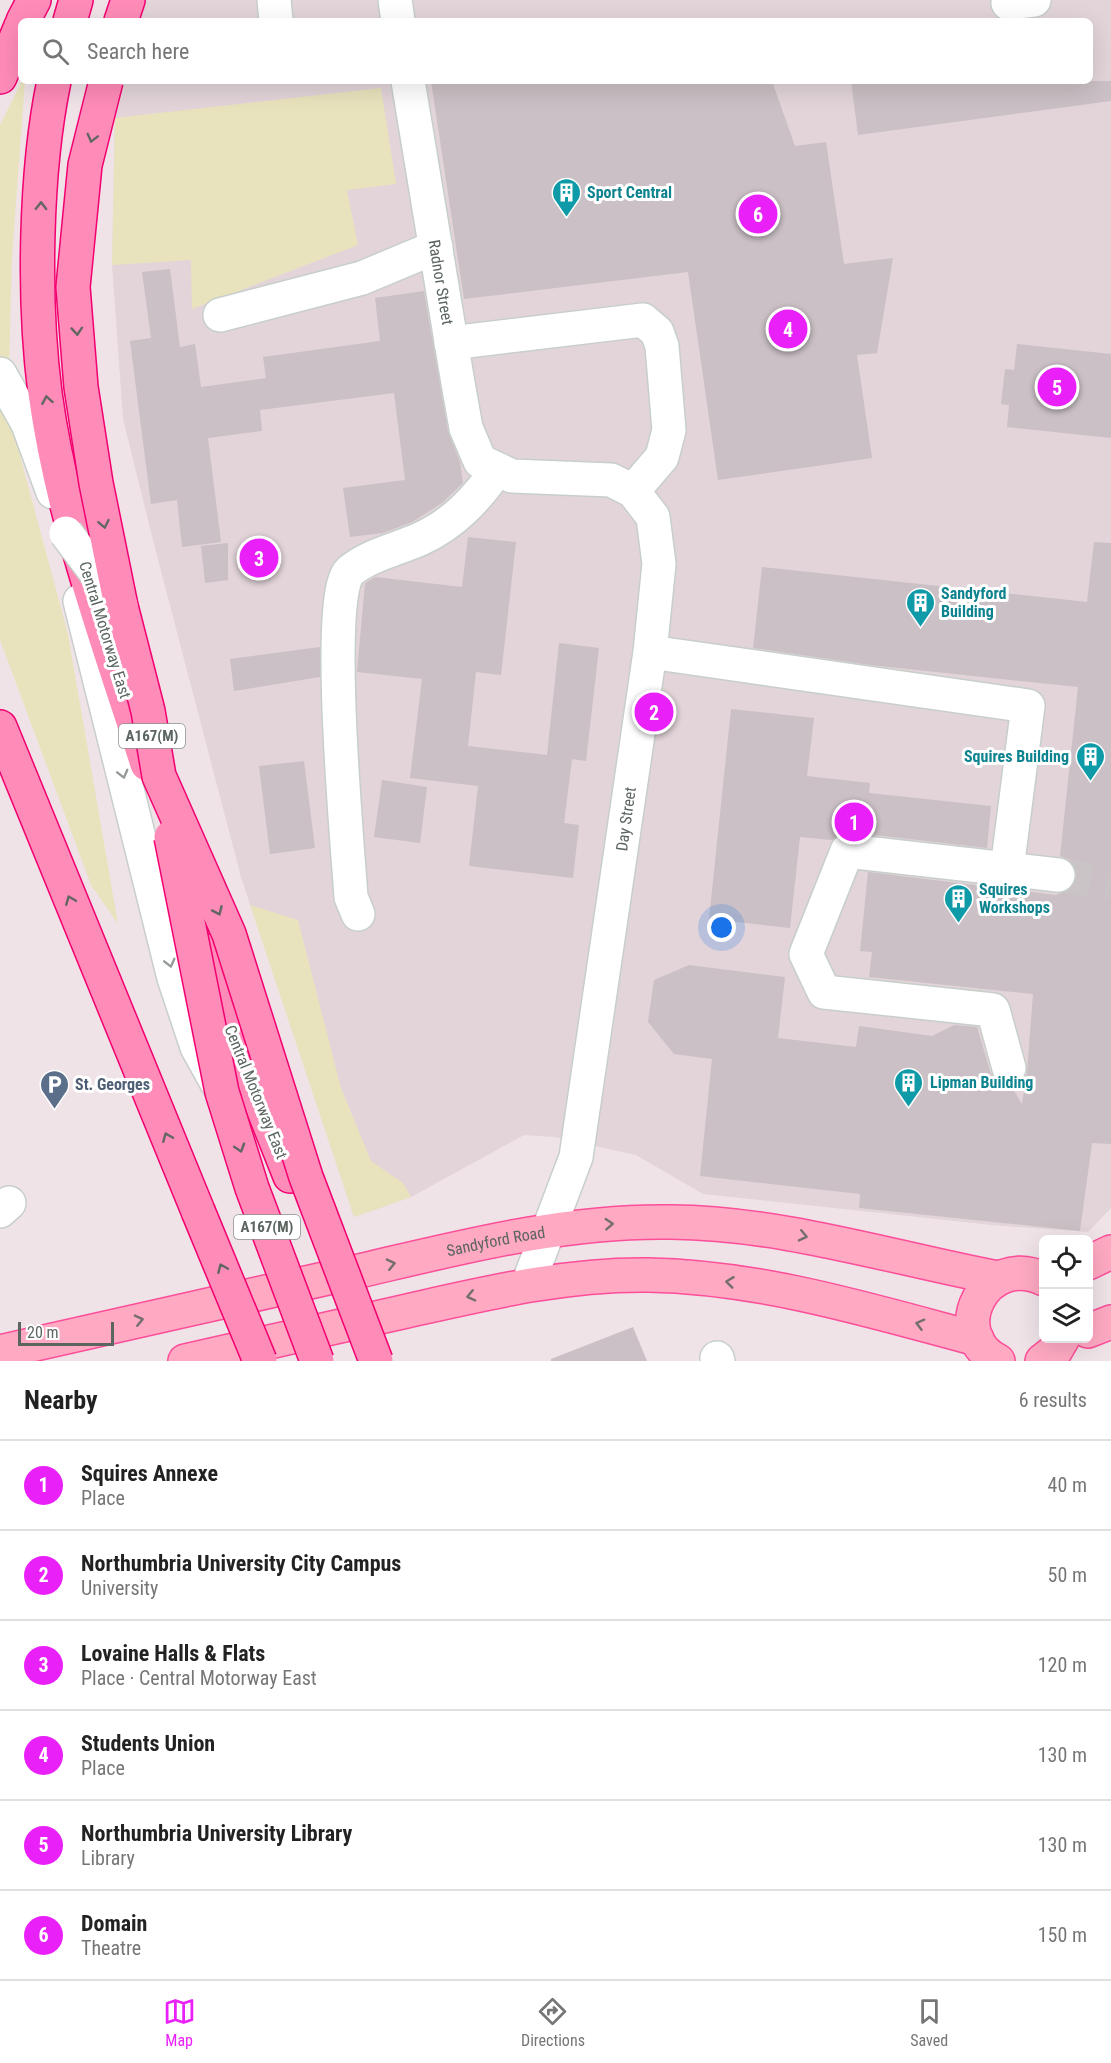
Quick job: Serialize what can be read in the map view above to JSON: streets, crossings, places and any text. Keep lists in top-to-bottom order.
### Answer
{
  "streets": {
    "highway": ["Central Motorway East", "A167(M)"],
    "main road": ["Sandyford Road"],
    "lane": ["Radnor Street", "Day Street"]
  },
  "crossings": [
    ["Central Motorway East", "A167(M)"],
    ["Day Street", "Sandyford Road"]
  ],
  "places": {
    "building": [
      "Sport Central",
      "Sandyford Building",
      "Squires Building",
      "Squires Workshops",
      "Lipman Building"
    ],
    "parking": ["St. Georges"]
  },
  "scale_bar": "20 m",
  "page": {
    "search": "Search here",
    "pins": [
      "6",
      "4",
      "5",
      "3",
      "2",
      "1"
    ],
    "scale": "20 m",
    "heading": ["Nearby", "6 results"],
    "list": [
      {
        "mark": "1",
        "name": "Squires Annexe",
        "note": "Place",
        "value": "40 m"
      },
      {
        "mark": "2",
        "name": "Northumbria University City Campus",
        "note": "University",
        "value": "50 m"
      },
      {
        "mark": "3",
        "name": "Lovaine Halls & Flats",
        "note": "Place · Central Motorway East",
        "value": "120 m"
      },
      {
        "mark": "4",
        "name": "Students Union",
        "note": "Place",
        "value": "130 m"
      },
      {
        "mark": "5",
        "name": "Northumbria University Library",
        "note": "Library",
        "value": "130 m"
      },
      {
        "mark": "6",
        "name": "Domain",
        "note": "Theatre",
        "value": "150 m"
      }
    ],
    "nav": ["Map", "Directions", "Saved"]
  }
}
